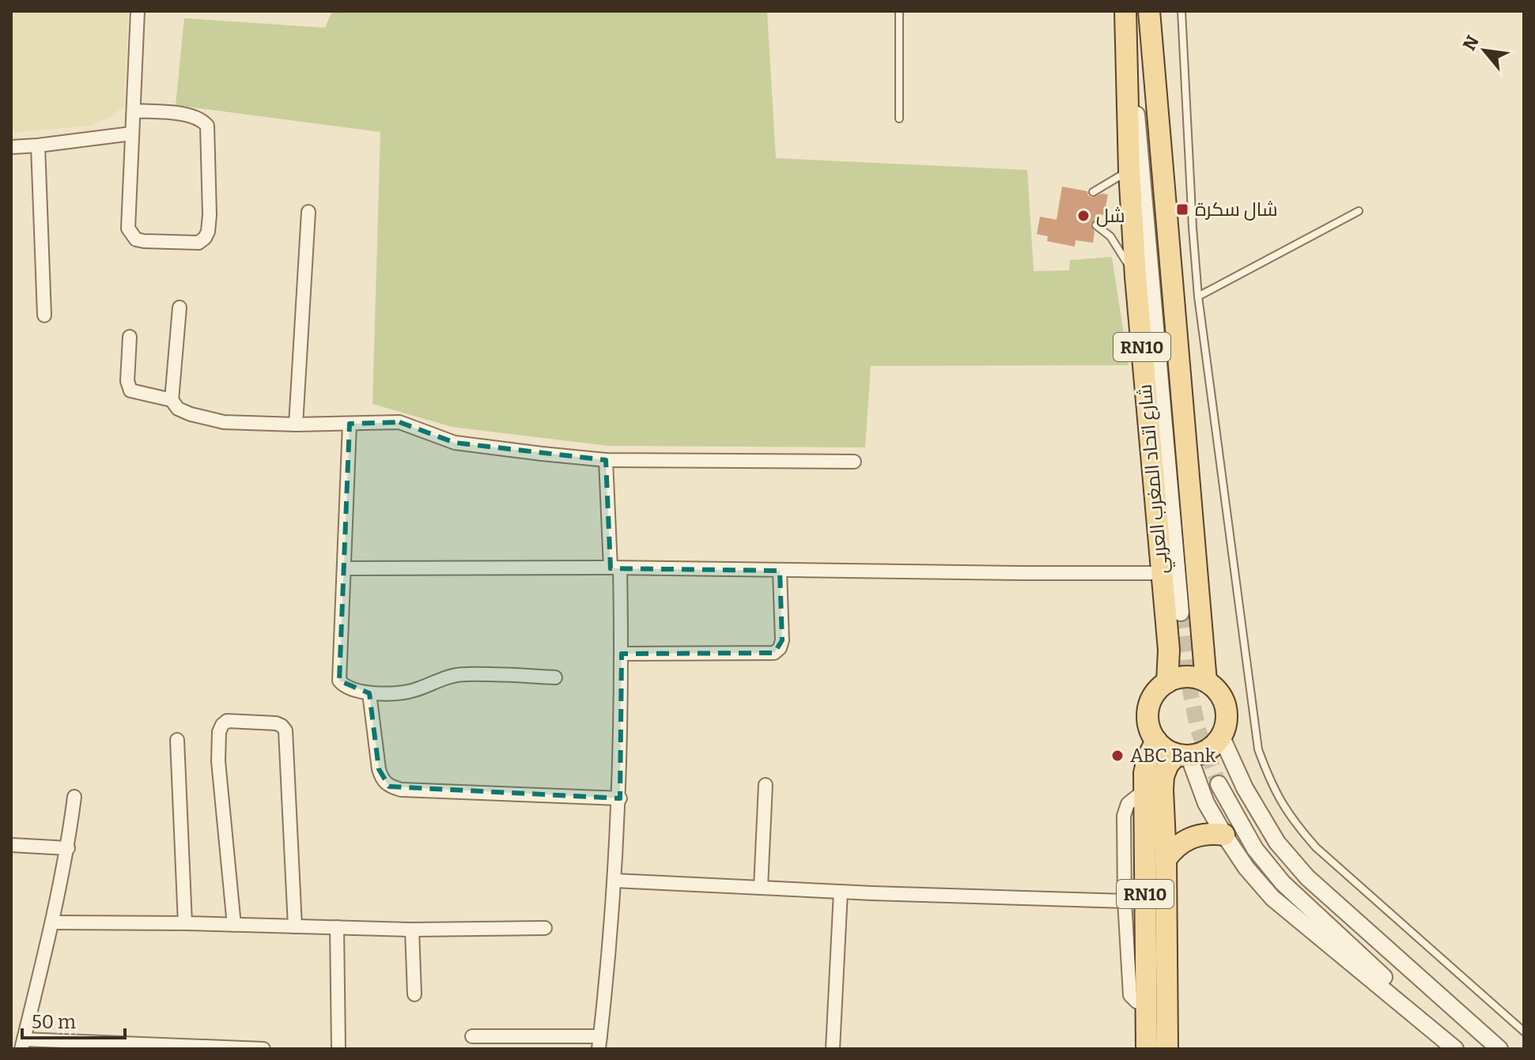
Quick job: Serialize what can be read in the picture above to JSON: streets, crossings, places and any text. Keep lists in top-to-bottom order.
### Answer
{
  "streets": {
    "main road": ["RN10", "شارع اتحاد المغرب العربي"]
  },
  "crossings": [
    ["RN10", "شارع اتحاد المغرب العربي"]
  ],
  "places": {
    "transit": ["شال سكرة"],
    "other": ["شل", "ABC Bank"]
  },
  "scale_bar": "50 m",
  "north": "top left"
}
